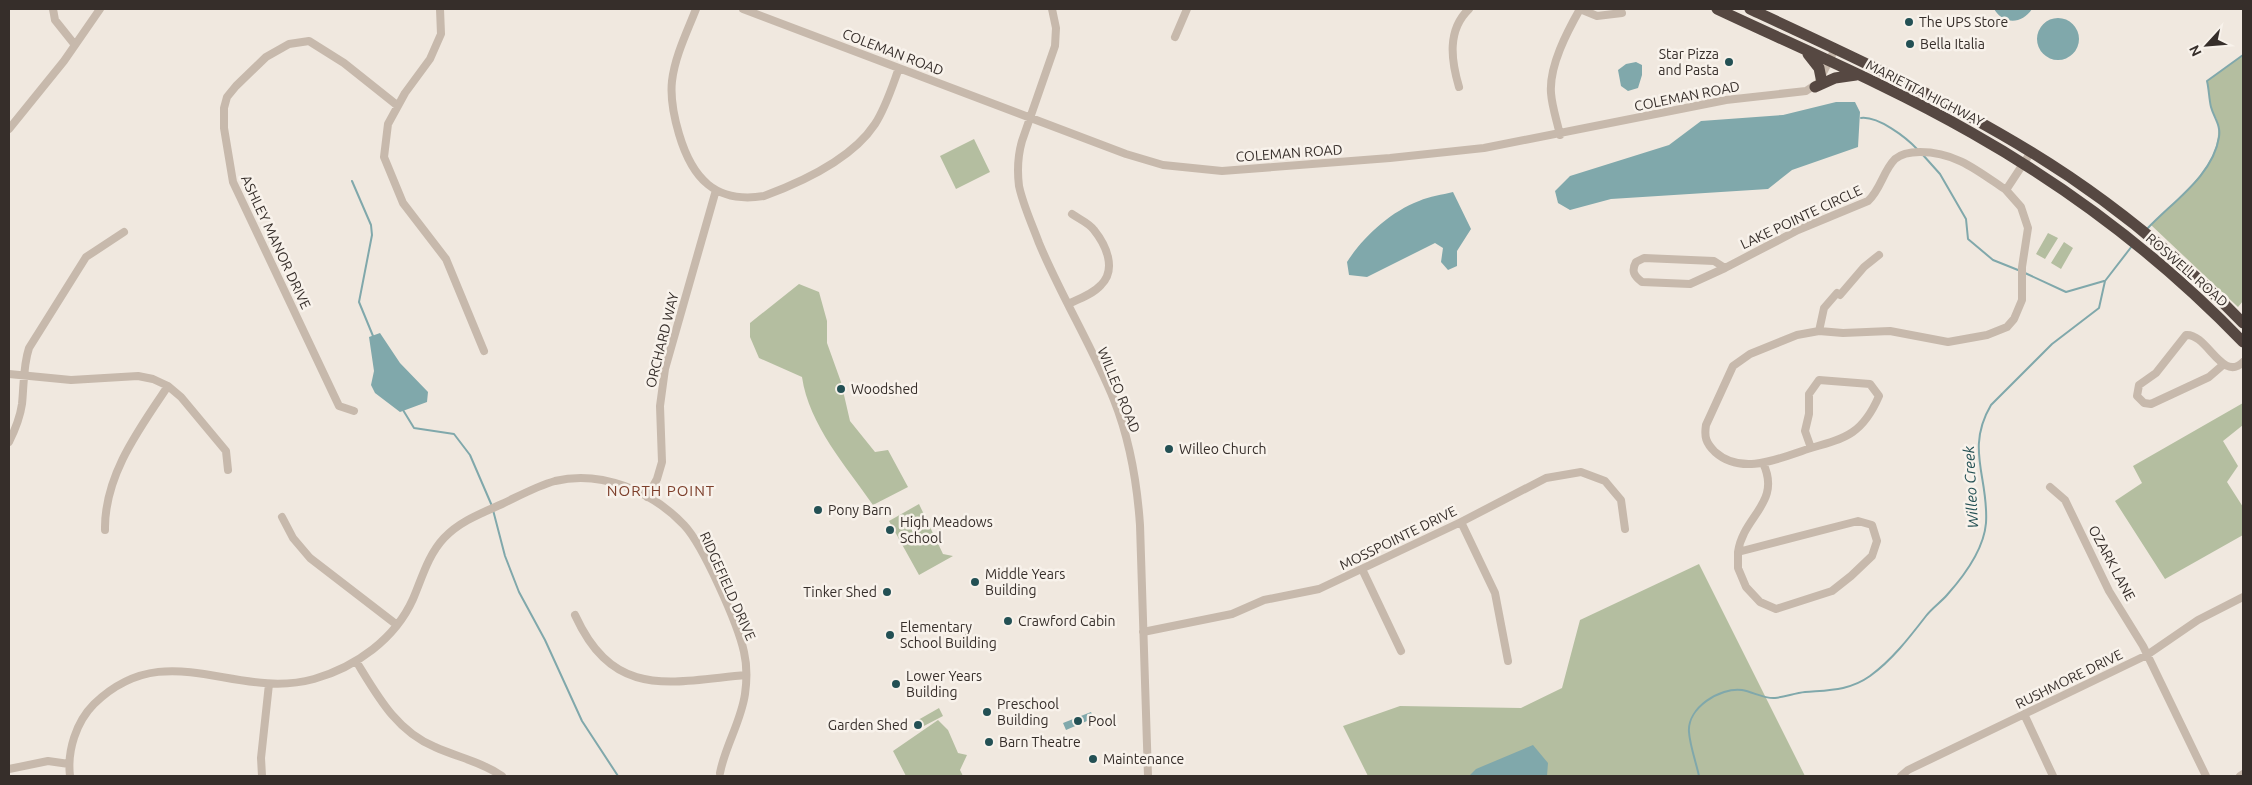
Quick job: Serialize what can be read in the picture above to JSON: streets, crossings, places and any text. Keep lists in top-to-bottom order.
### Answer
{
  "streets": {
    "highway": ["MARIETTA HIGHWAY", "ROSWELL ROAD"],
    "street": [
      "COLEMAN ROAD",
      "LAKE POINTE CIRCLE",
      "ASHLEY MANOR DRIVE",
      "ORCHARD WAY",
      "WILLEO ROAD",
      "MOSSPOINTE DRIVE",
      "OZARK LANE",
      "RIDGEFIELD DRIVE",
      "RUSHMORE DRIVE"
    ]
  },
  "crossings": [
    ["COLEMAN ROAD", "WILLEO ROAD"],
    ["MARIETTA HIGHWAY", "ROSWELL ROAD"],
    ["ORCHARD WAY", "RIDGEFIELD DRIVE"],
    ["WILLEO ROAD", "MOSSPOINTE DRIVE"],
    ["OZARK LANE", "RUSHMORE DRIVE"]
  ],
  "districts": ["NORTH POINT"],
  "water": ["Willeo Creek"],
  "places": [
    "The UPS Store",
    "Bella Italia",
    "Star Pizza and Pasta",
    "Woodshed",
    "Willeo Church",
    "Pony Barn",
    "High Meadows School",
    "Middle Years Building",
    "Tinker Shed",
    "Crawford Cabin",
    "Elementary School Building",
    "Lower Years Building",
    "Preschool Building",
    "Pool",
    "Garden Shed",
    "Barn Theatre",
    "Maintenance"
  ],
  "north": "bottom left"
}
